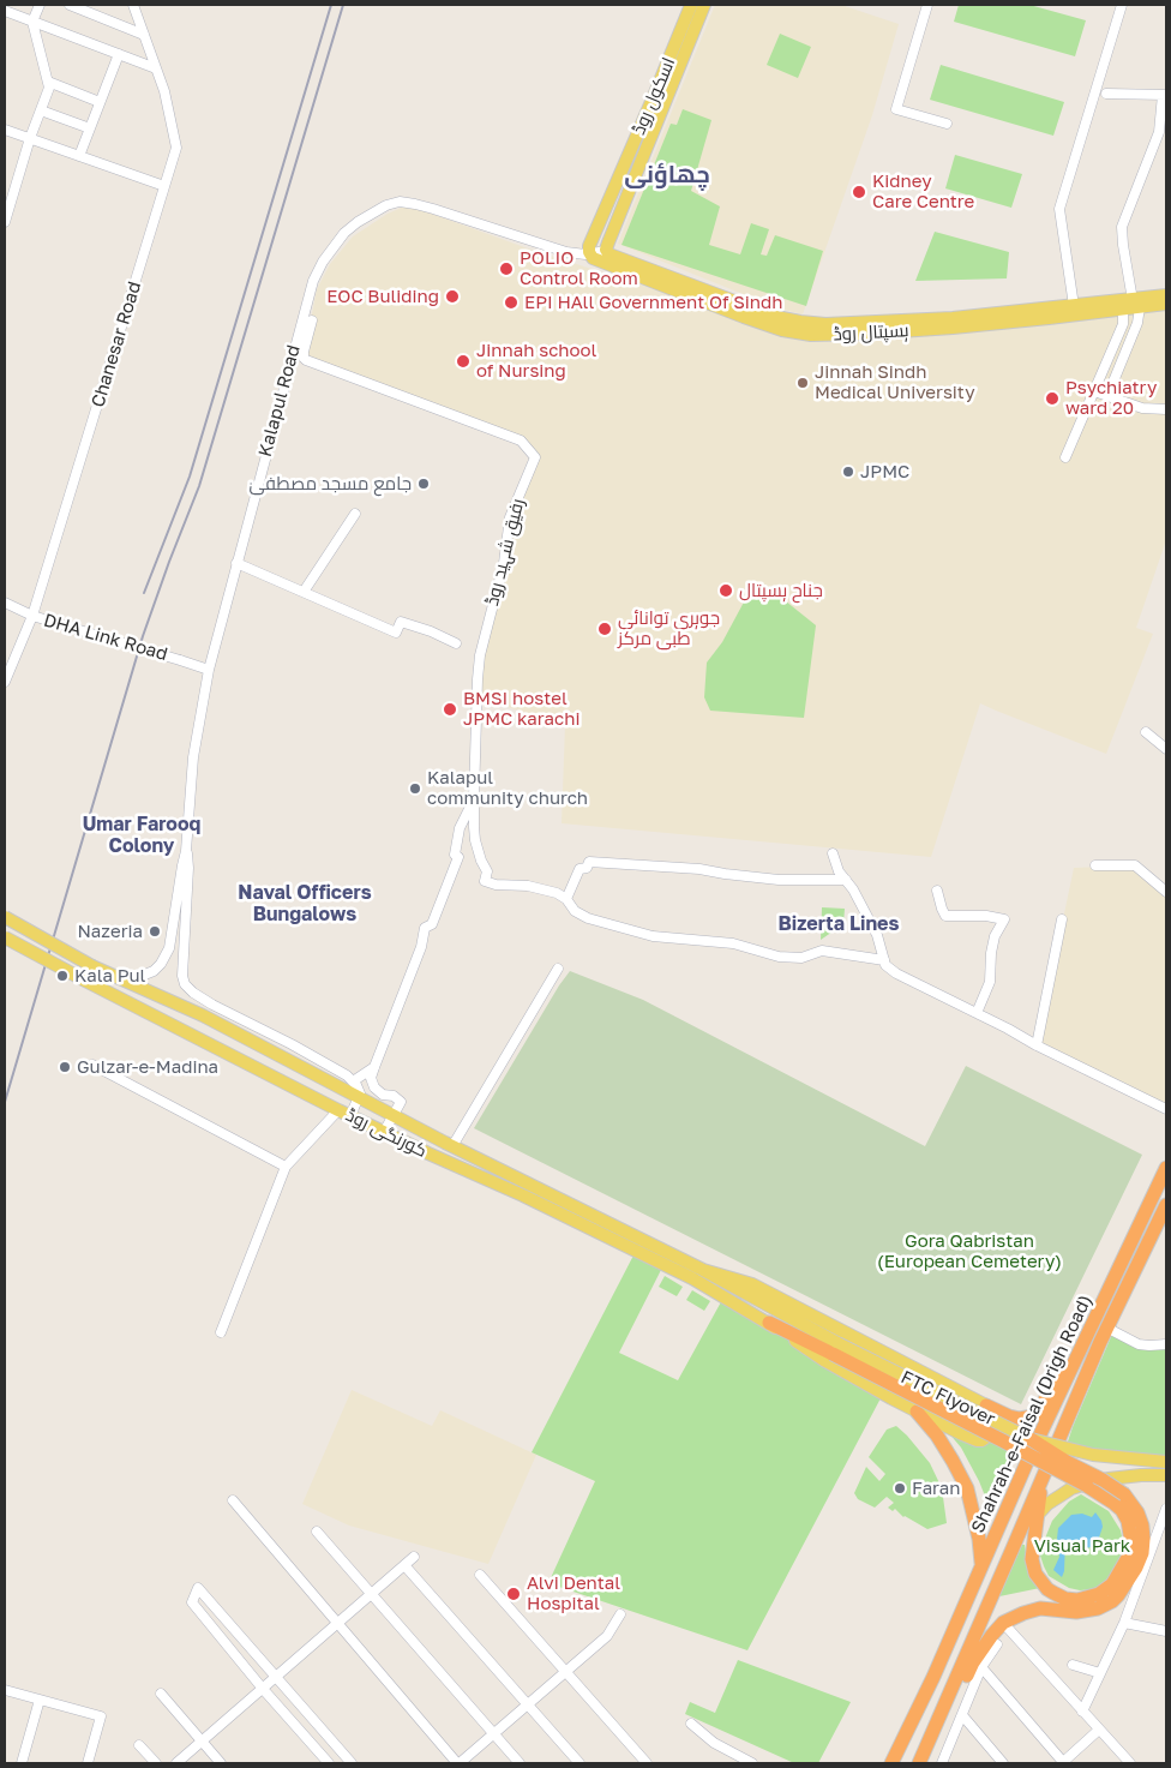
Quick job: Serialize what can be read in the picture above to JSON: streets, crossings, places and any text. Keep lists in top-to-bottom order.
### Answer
{
  "streets": {
    "highway": ["Shahrah-e-Faisal (Drigh Road)"],
    "main road": [
      "اسکول روڈ",
      "ہسپتال روڈ",
      "کورنگی روڈ",
      "FTC Flyover"
    ],
    "street": [
      "Chanesar Road",
      "Kalapul Road",
      "رفیق شہید روڈ",
      "DHA Link Road"
    ]
  },
  "crossings": [
    ["اسکول روڈ", "ہسپتال روڈ"],
    ["اسکول روڈ", "Kalapul Road"],
    ["ہسپتال روڈ", "Kalapul Road"],
    ["Chanesar Road", "DHA Link Road"],
    ["Kalapul Road", "DHA Link Road"],
    ["کورنگی روڈ", "FTC Flyover"]
  ],
  "districts": [
    "چھاؤنی",
    "Umar Farooq Colony",
    "Naval Officers Bungalows",
    "Bizerta Lines"
  ],
  "parks": ["Gora Qabristan (European Cemetery)", "Visual Park"],
  "places": [
    "Kidney Care Centre",
    "POLIO Control Room",
    "EOC Buliding",
    "EPI HAll Government Of Sindh",
    "Jinnah school of Nursing",
    "Jinnah Sindh Medical University",
    "Psychiatry ward 20",
    "JPMC",
    "جامع مسجد مصطفیٰ",
    "جناح ہسپتال",
    "جوہری توانائی طبی مرکز",
    "BMSI hostel JPMC karachi",
    "Kalapul community church",
    "Nazeria",
    "Kala Pul",
    "Gulzar-e-Madina",
    "Faran",
    "Alvi Dental Hospital"
  ]
}
